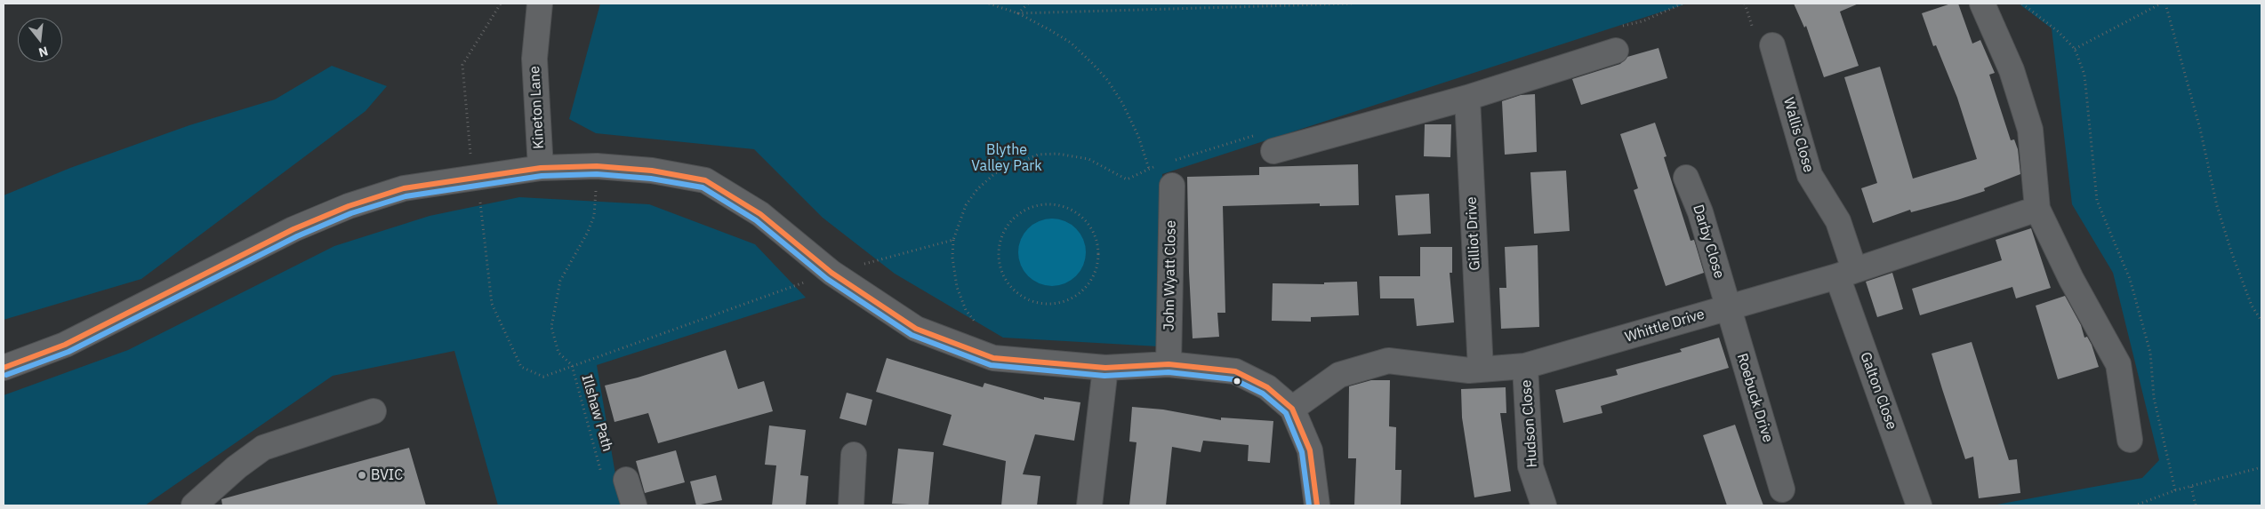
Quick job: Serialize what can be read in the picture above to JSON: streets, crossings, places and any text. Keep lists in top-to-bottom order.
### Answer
{
  "streets": {
    "street": [
      "Kineton Lane",
      "Wallis Close",
      "Gilliot Drive",
      "Darby Close",
      "John Wyatt Close",
      "Whittle Drive",
      "Galton Close",
      "Roebuck Drive",
      "Hudson Close"
    ],
    "path": ["Illshaw Path"]
  },
  "crossings": [
    ["Wallis Close", "Whittle Drive"],
    ["Wallis Close", "Galton Close"],
    ["Gilliot Drive", "Whittle Drive"],
    ["Darby Close", "Whittle Drive"],
    ["Darby Close", "Roebuck Drive"],
    ["Whittle Drive", "Galton Close"],
    ["Whittle Drive", "Roebuck Drive"],
    ["Whittle Drive", "Hudson Close"]
  ],
  "parks": ["Blythe Valley Park"],
  "places": ["BVIC"],
  "north": "bottom"
}
